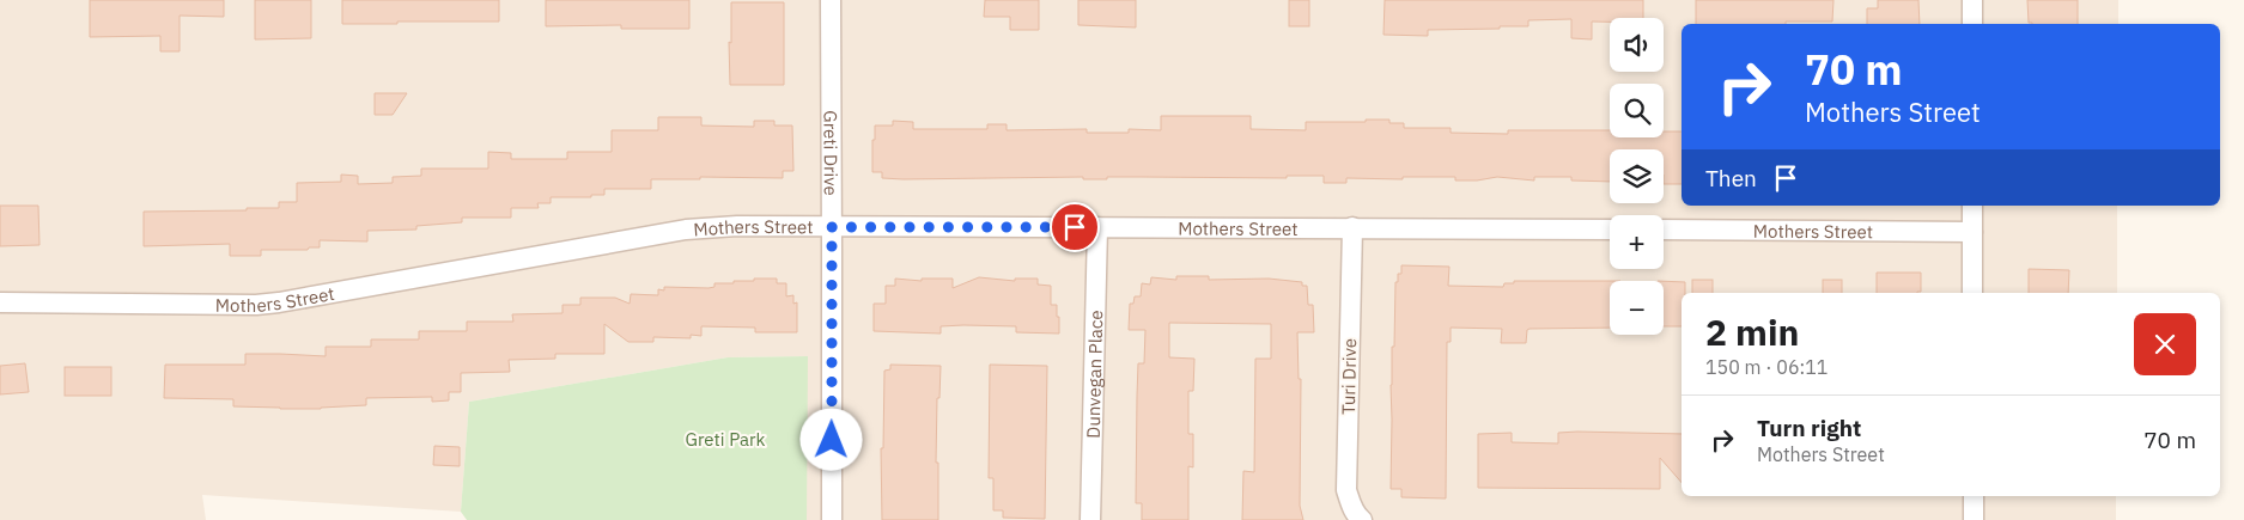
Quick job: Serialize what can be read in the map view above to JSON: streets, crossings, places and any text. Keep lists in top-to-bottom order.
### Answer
{
  "streets": {
    "street": [
      "Greti Drive",
      "Mothers Street",
      "Dunvegan Place",
      "Turi Drive"
    ]
  },
  "crossings": [
    ["Greti Drive", "Mothers Street"],
    ["Mothers Street", "Dunvegan Place"],
    ["Mothers Street", "Turi Drive"]
  ],
  "parks": ["Greti Park"],
  "page": {
    "map_buttons": ["+", "−"],
    "turn": ["70 m", "Mothers Street"],
    "then": "Then",
    "heading": ["2 min", "150 m · 06:11"],
    "list": [
      {
        "name": "Turn right",
        "note": "Mothers Street",
        "value": "70 m"
      }
    ]
  }
}
